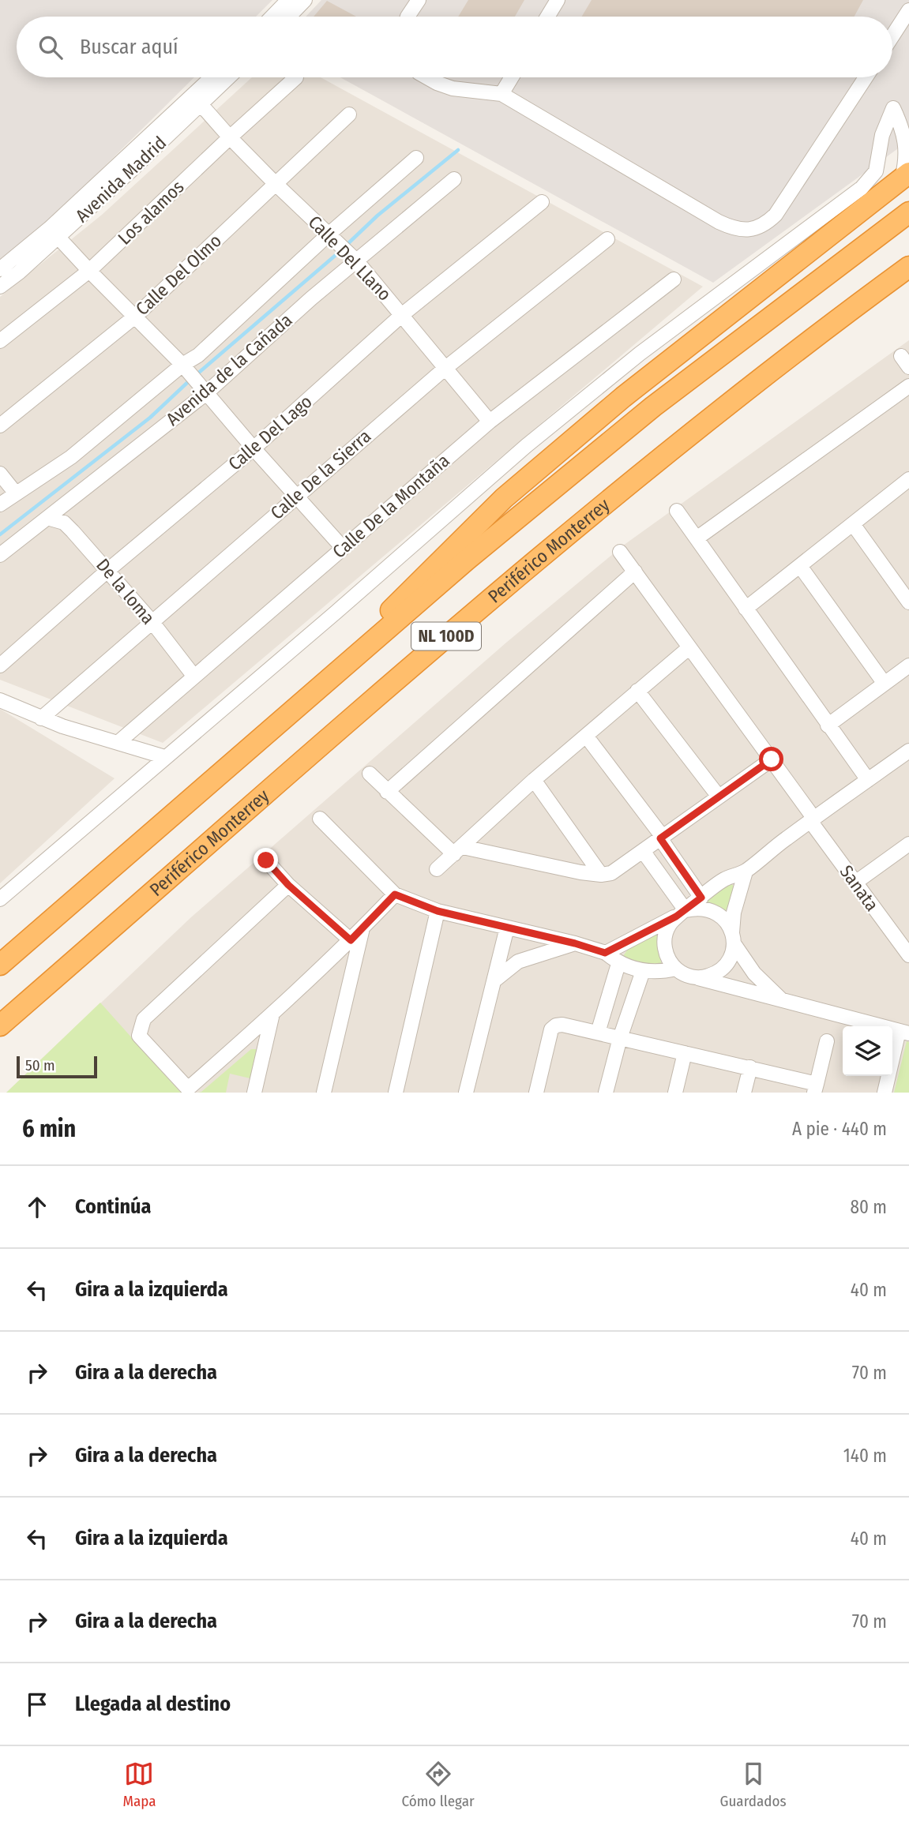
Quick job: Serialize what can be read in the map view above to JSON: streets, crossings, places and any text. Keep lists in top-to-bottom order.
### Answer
{
  "streets": {
    "highway": ["Periférico Monterrey", "NL 100D"],
    "street": [
      "Avenida Madrid",
      "Los alamos",
      "Calle Del Llano",
      "Calle Del Olmo",
      "Avenida de la Cañada",
      "Calle Del Lago",
      "Calle De la Sierra",
      "Calle De la Montaña",
      "De la loma",
      "Sanata"
    ]
  },
  "crossings": [
    ["Avenida Madrid", "Calle Del Llano"],
    ["Los alamos", "Calle Del Llano"],
    ["Calle Del Llano", "Calle Del Olmo"],
    ["Calle Del Llano", "Avenida de la Cañada"],
    ["Calle Del Llano", "Calle Del Lago"],
    ["Calle Del Llano", "Calle De la Sierra"],
    ["Calle Del Llano", "Calle De la Montaña"],
    ["Avenida de la Cañada", "De la loma"],
    ["Calle Del Lago", "De la loma"],
    ["Calle De la Sierra", "De la loma"],
    ["Calle De la Montaña", "De la loma"]
  ],
  "scale_bar": "50 m",
  "page": {
    "search": "Buscar aquí",
    "scale": "50 m",
    "heading": ["6 min", "A pie · 440 m"],
    "list": [
      ["Continúa", "80 m"],
      ["Gira a la izquierda", "40 m"],
      ["Gira a la derecha", "70 m"],
      ["Gira a la derecha", "140 m"],
      ["Gira a la izquierda", "40 m"],
      ["Gira a la derecha", "70 m"],
      "Llegada al destino"
    ],
    "nav": ["Mapa", "Cómo llegar", "Guardados"]
  }
}
